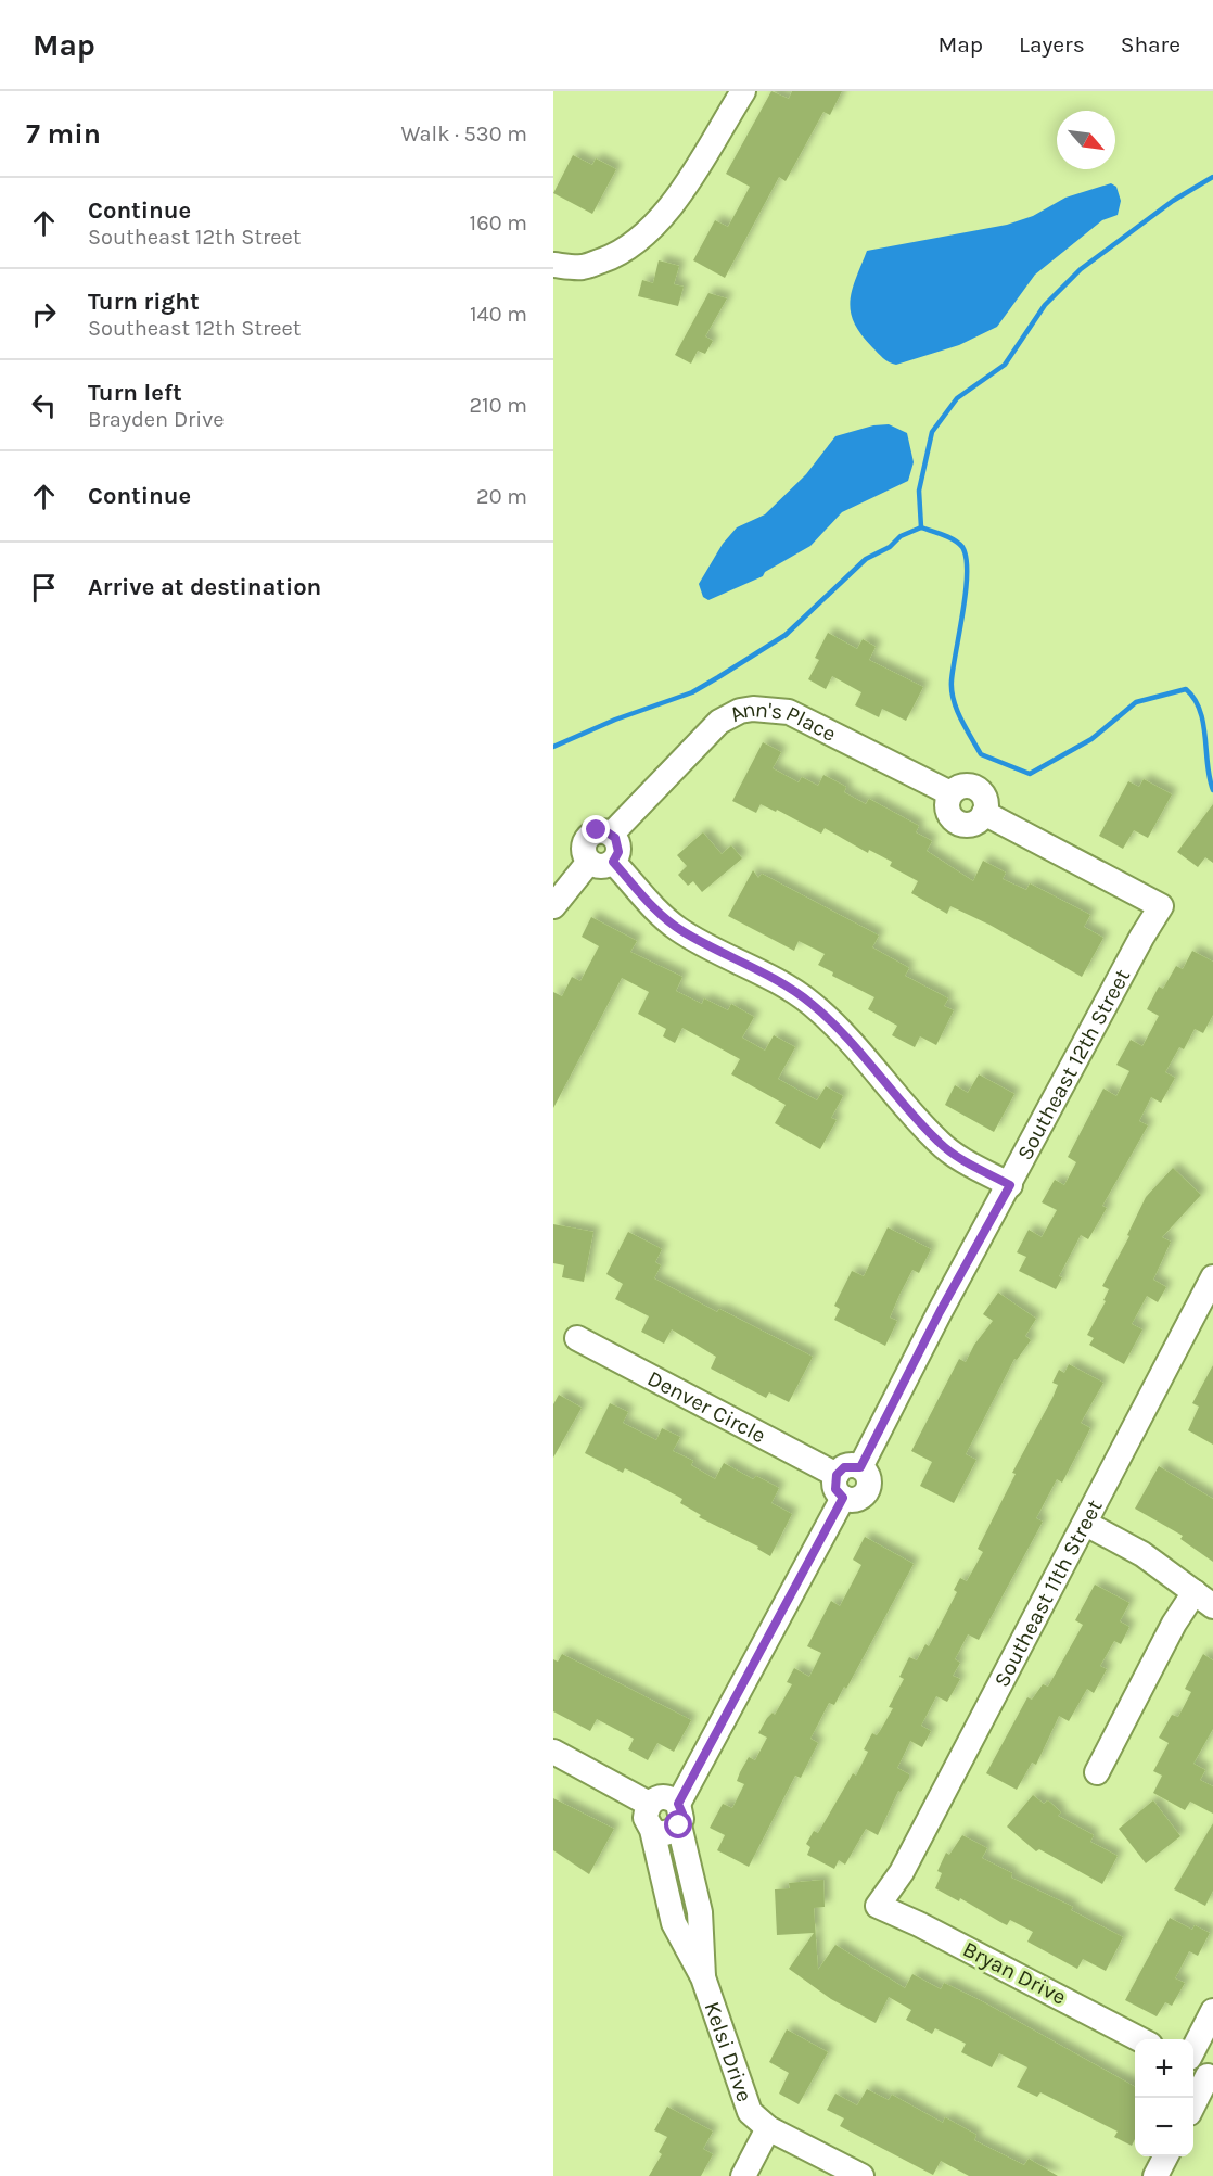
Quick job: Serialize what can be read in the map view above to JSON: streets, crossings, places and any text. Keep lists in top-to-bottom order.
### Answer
{
  "streets": {
    "street": [
      "Ann's Place",
      "Southeast 12th Street",
      "Denver Circle",
      "Southeast 11th Street",
      "Bryan Drive",
      "Kelsi Drive"
    ]
  },
  "crossings": [
    ["Ann's Place", "Southeast 12th Street"],
    ["Southeast 12th Street", "Denver Circle"],
    ["Southeast 11th Street", "Bryan Drive"]
  ],
  "north": "bottom right",
  "page": {
    "header": "Map",
    "nav": ["Map", "Layers", "Share"],
    "heading": ["7 min", "Walk · 530 m"],
    "list": [
      ["Continue", "Southeast 12th Street", "160 m"],
      ["Turn right", "Southeast 12th Street", "140 m"],
      ["Turn left", "Brayden Drive", "210 m"],
      ["Continue", "20 m"],
      "Arrive at destination"
    ],
    "map_buttons": ["+", "−"]
  }
}
